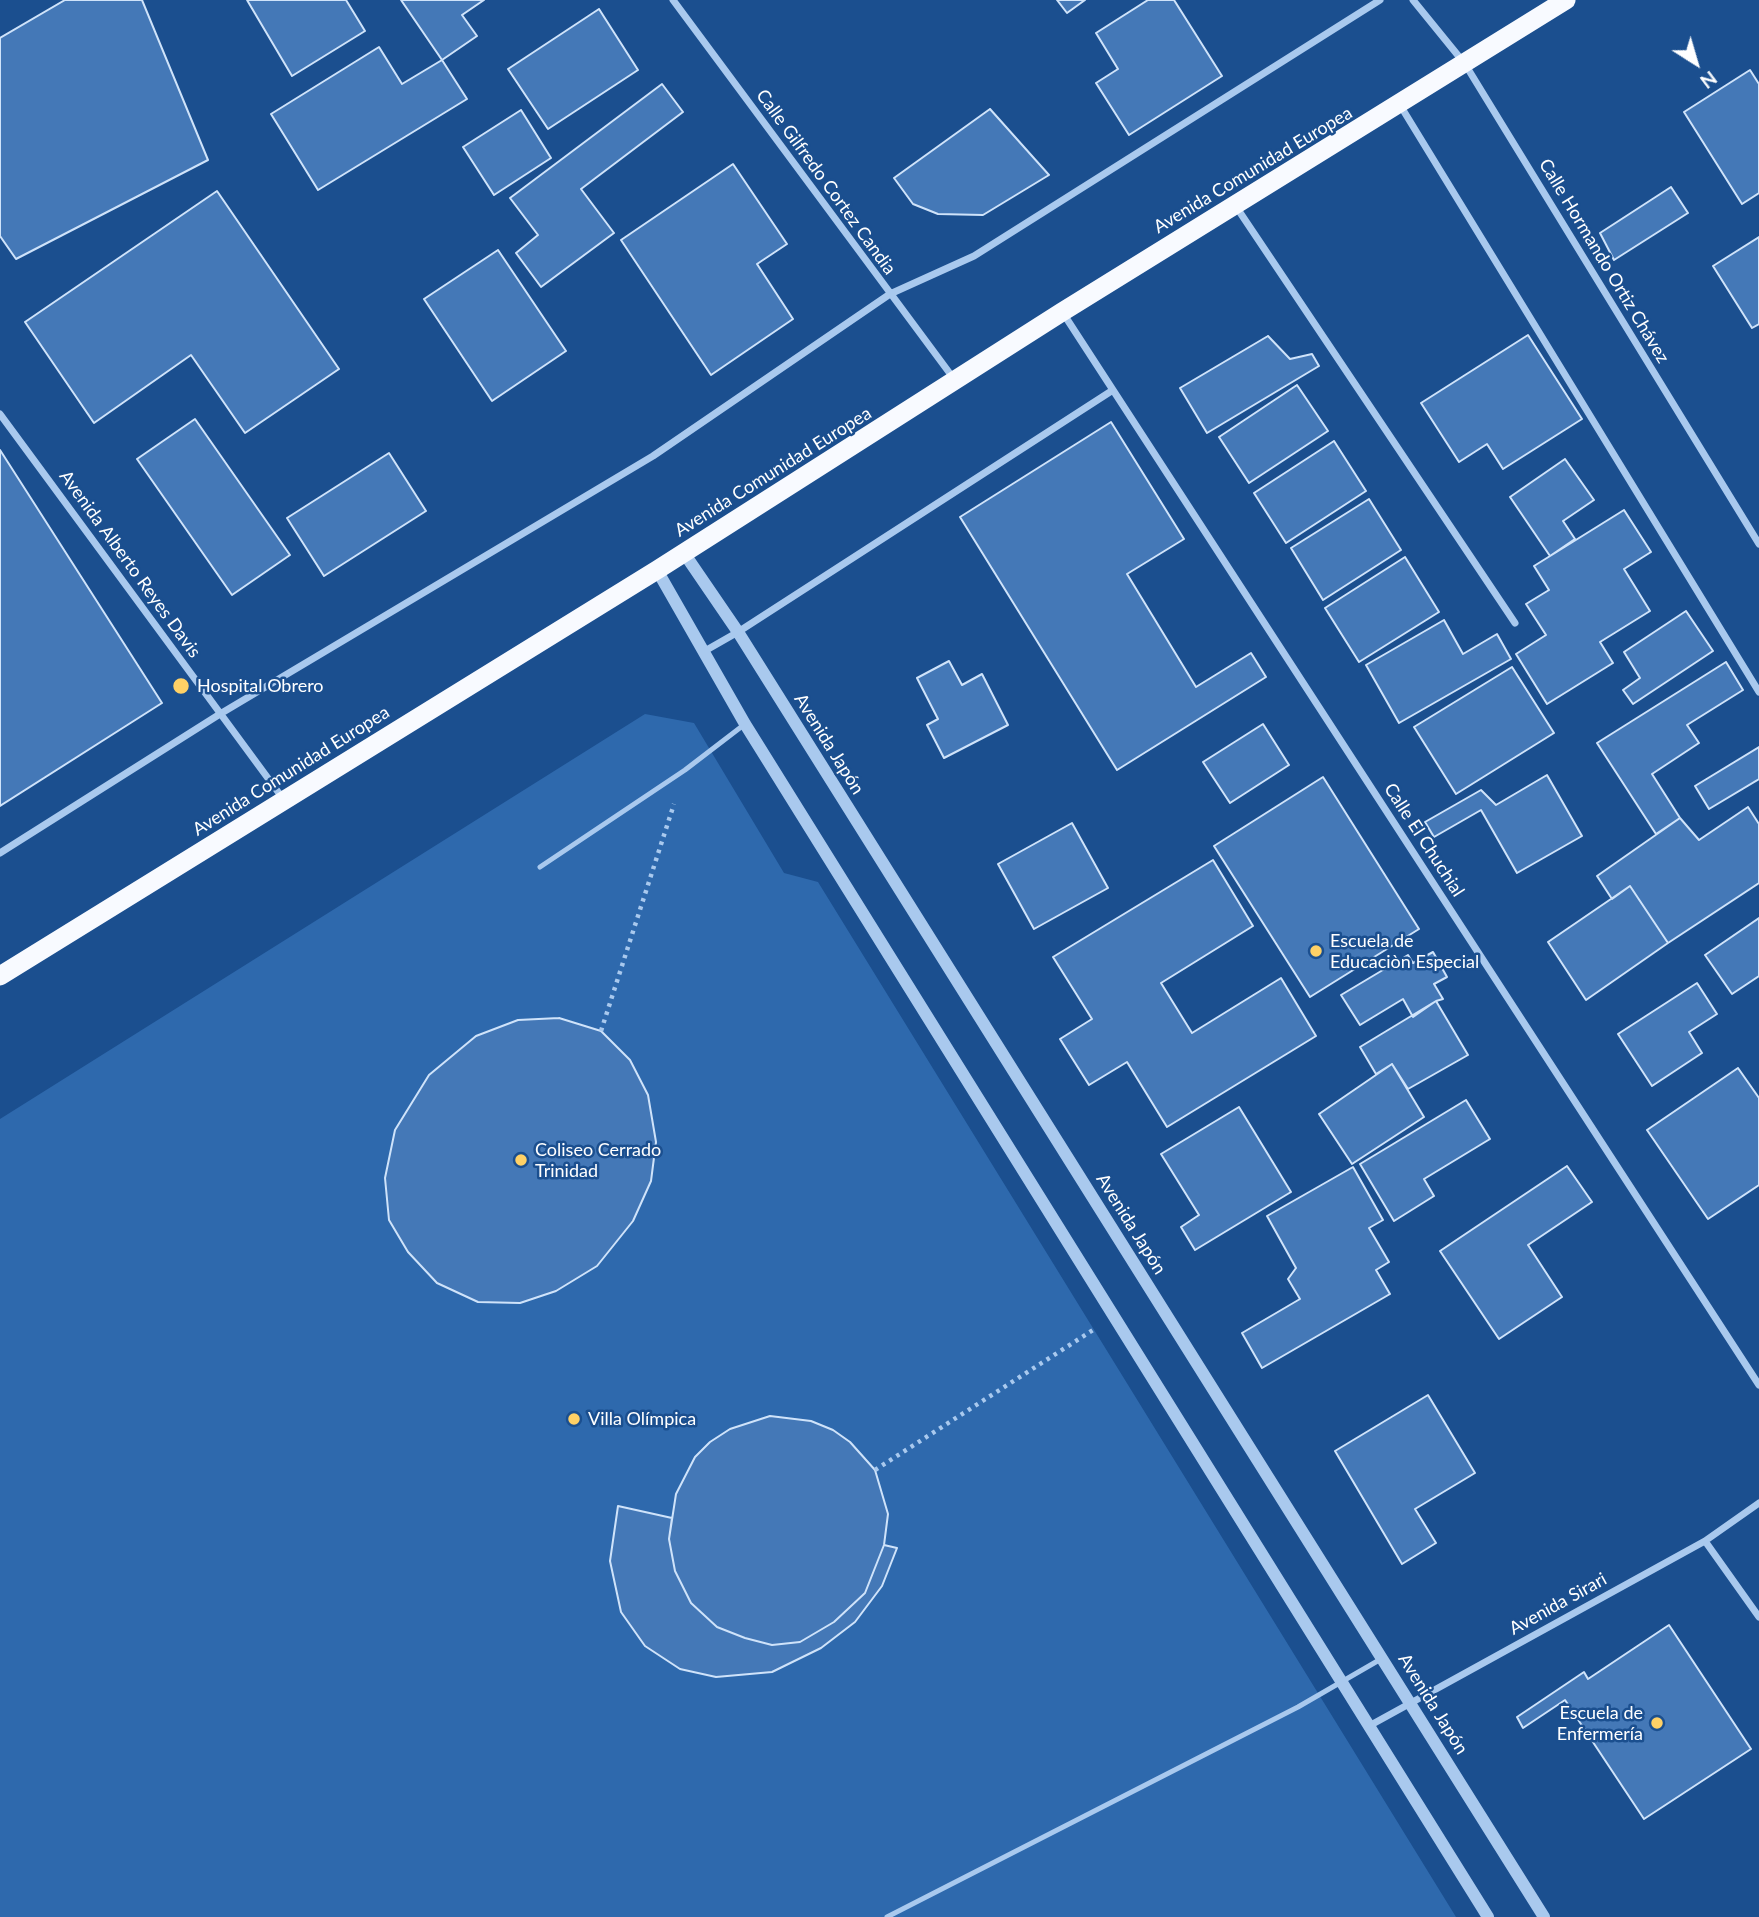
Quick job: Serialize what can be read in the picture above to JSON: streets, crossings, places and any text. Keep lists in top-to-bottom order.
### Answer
{
  "streets": {
    "highway": ["Avenida Comunidad Europea"],
    "street": [
      "Calle Gilfredo Cortez Candia",
      "Calle Hormando Ortiz Chávez",
      "Avenida Alberto Reyes Davis",
      "Avenida Japón",
      "Calle El Chuchial",
      "Avenida Sirari"
    ]
  },
  "crossings": [
    ["Avenida Comunidad Europea", "Calle Gilfredo Cortez Candia"],
    ["Avenida Comunidad Europea", "Calle Hormando Ortiz Chávez"],
    ["Avenida Comunidad Europea", "Avenida Alberto Reyes Davis"],
    ["Avenida Comunidad Europea", "Avenida Japón"],
    ["Avenida Comunidad Europea", "Calle El Chuchial"],
    ["Avenida Japón", "Avenida Sirari"]
  ],
  "places": [
    "Hospital Obrero",
    "Escuela de Educaciòn Especial",
    "Coliseo Cerrado Trinidad",
    "Villa Olímpica",
    "Escuela de Enfermería"
  ],
  "north": "bottom right"
}
